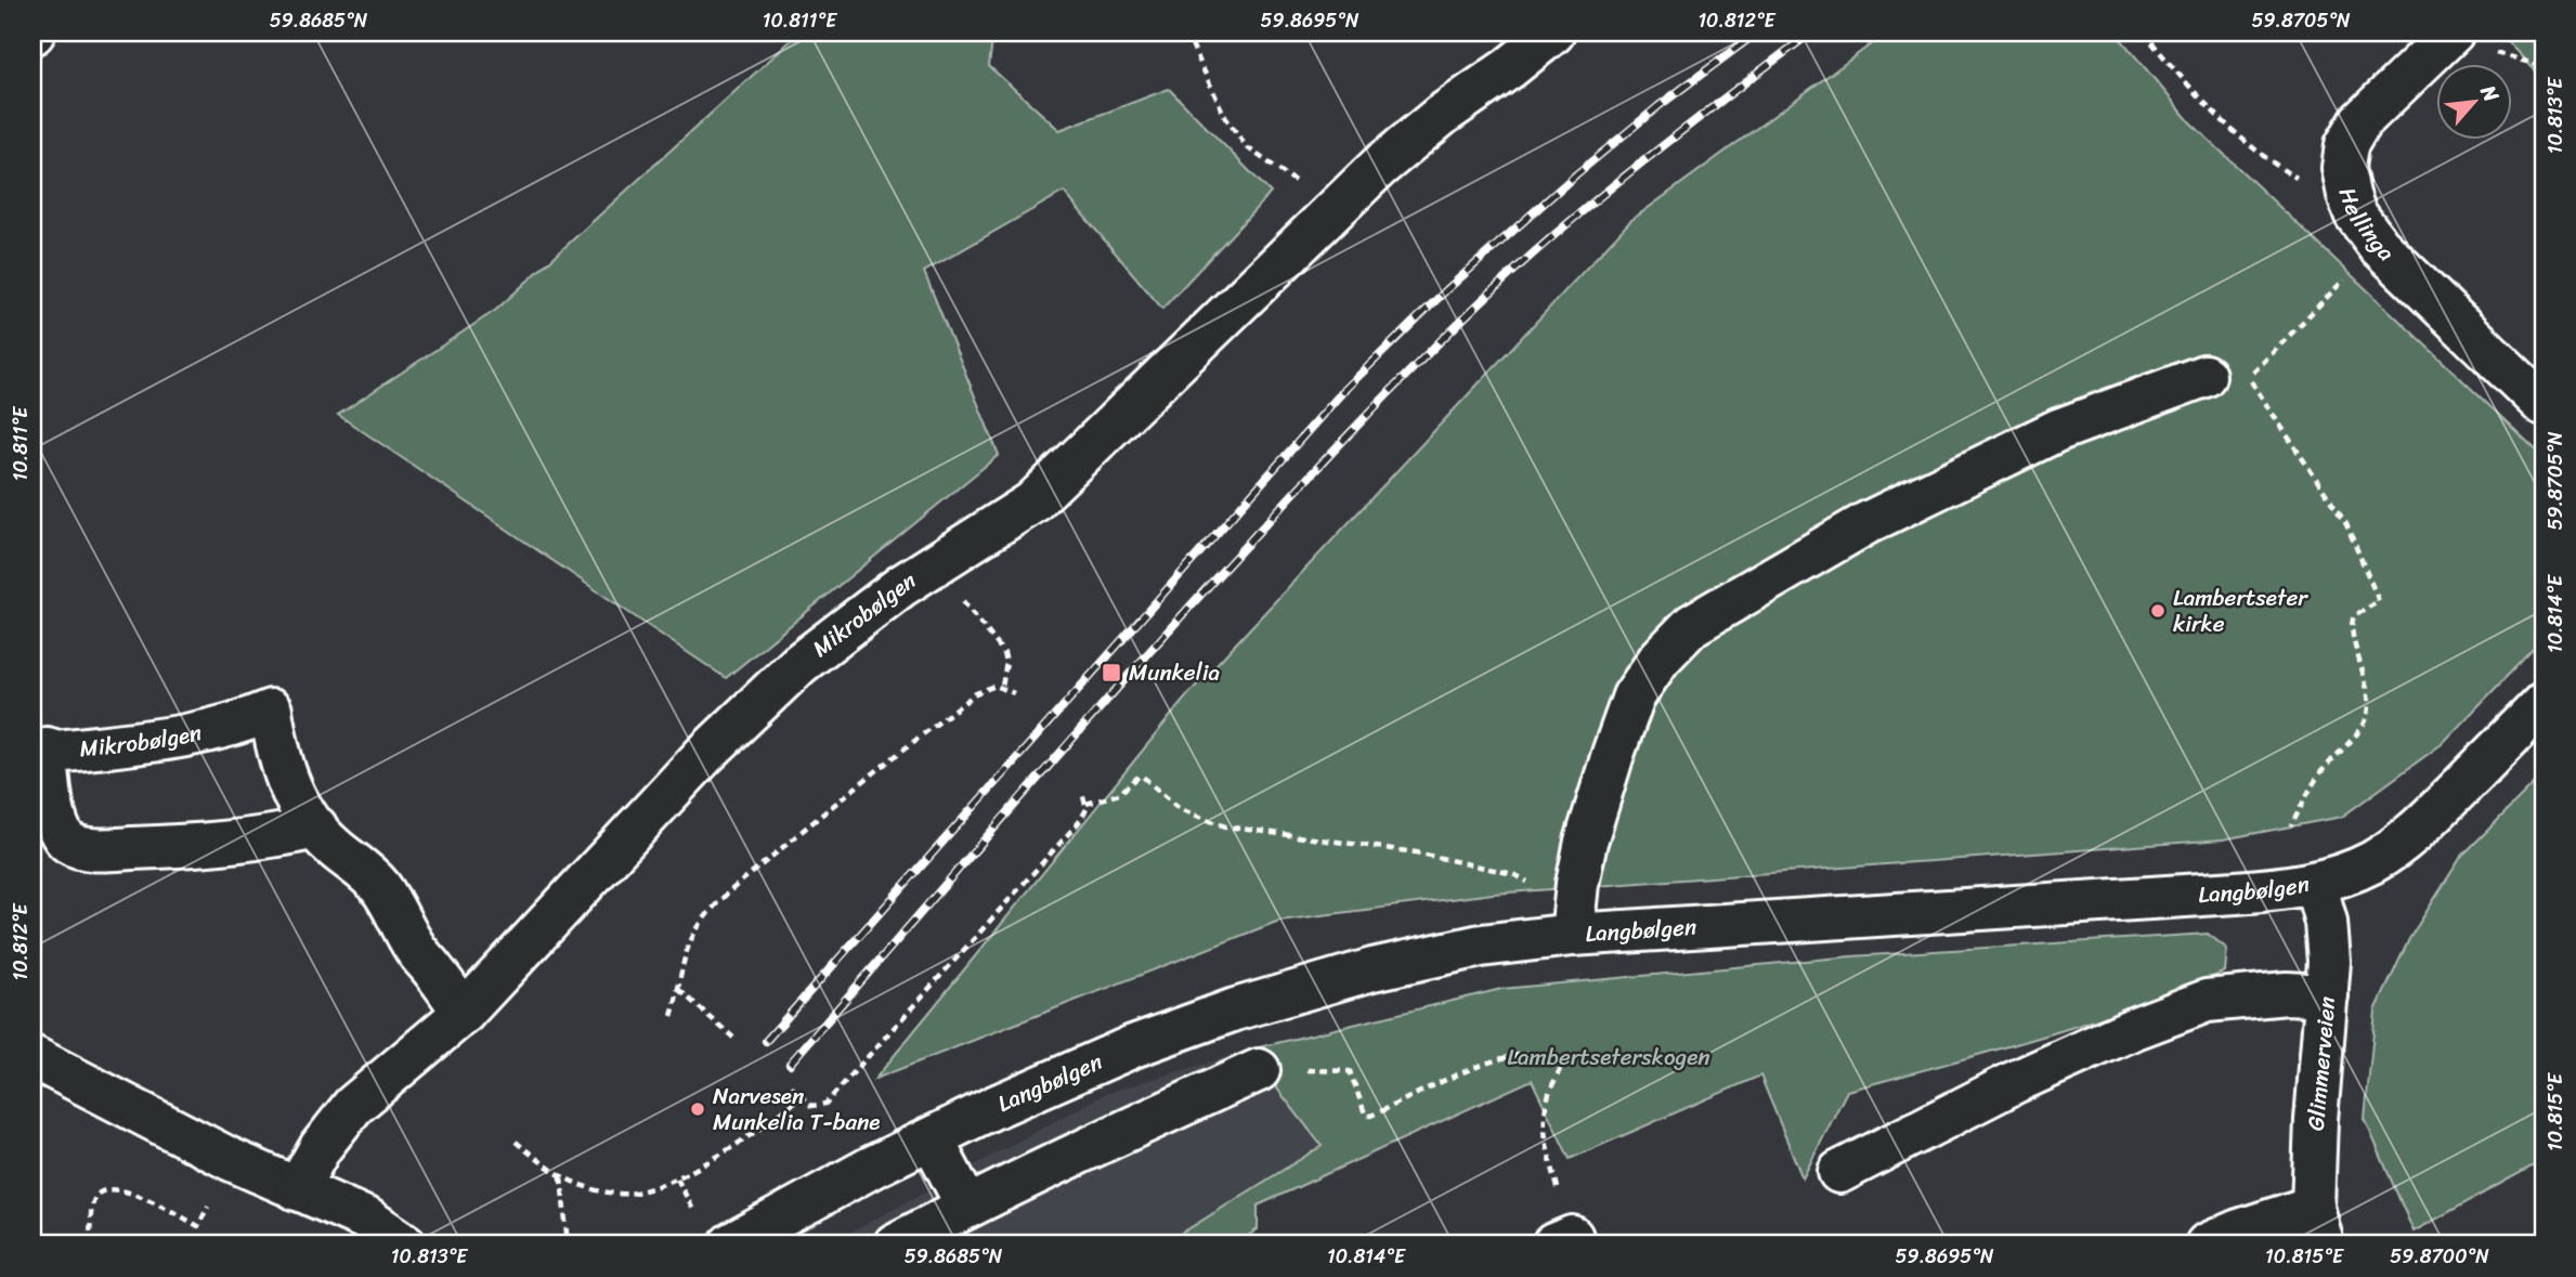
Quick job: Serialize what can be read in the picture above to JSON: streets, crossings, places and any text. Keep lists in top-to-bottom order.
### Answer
{
  "streets": {
    "street": [
      "Hellinga",
      "Mikrobølgen",
      "Langbølgen",
      "Glimmerveien"
    ]
  },
  "crossings": [
    ["Langbølgen", "Glimmerveien"]
  ],
  "parks": ["Lambertseterskogen"],
  "places": {
    "other": ["Lambertseter kirke", "Narvesen Munkelia T-bane"],
    "transit": ["Munkelia"]
  },
  "north": "top right",
  "coordinates": [
    "59.8685°N",
    "10.811°E",
    "59.8695°N",
    "10.812°E",
    "59.8705°N",
    "10.813°E",
    "10.814°E",
    "10.815°E",
    "59.8700°N"
  ]
}
